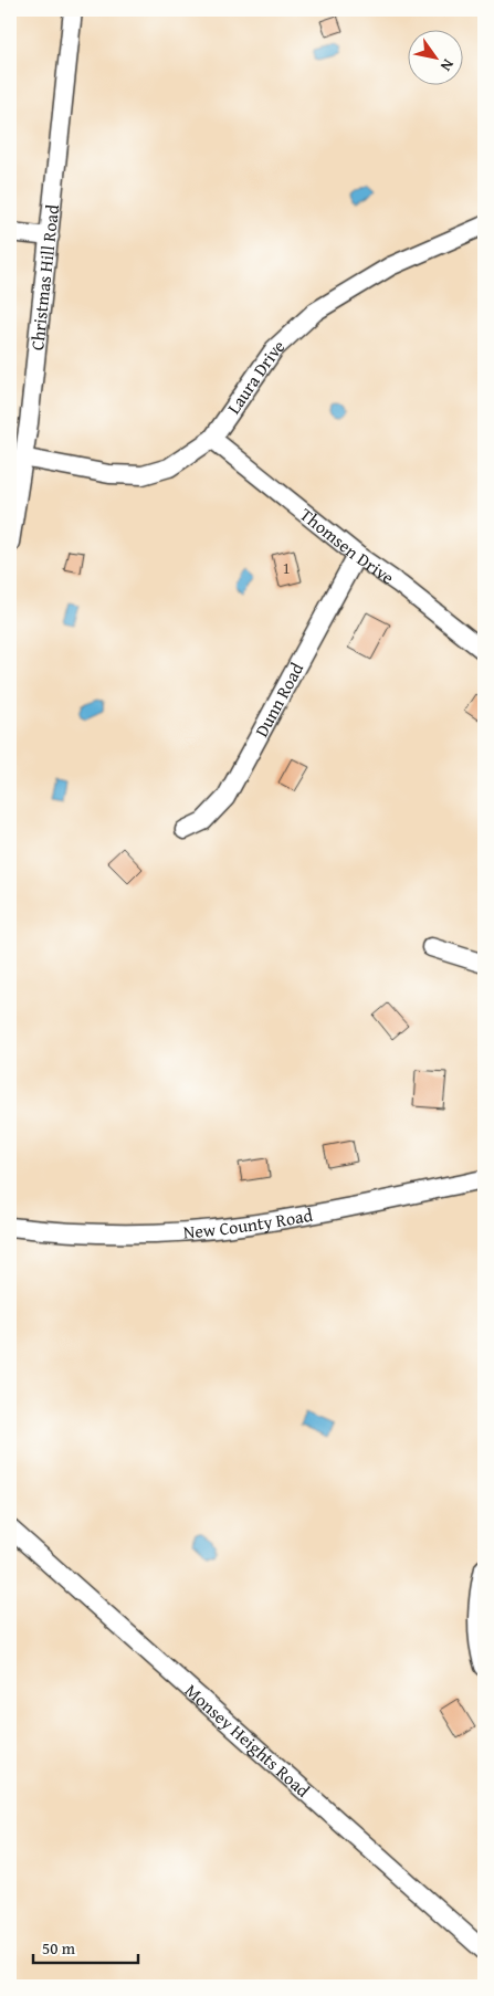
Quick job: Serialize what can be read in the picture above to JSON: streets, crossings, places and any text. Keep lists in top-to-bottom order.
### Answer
{
  "streets": {
    "street": [
      "Christmas Hill Road",
      "Laura Drive",
      "Thomsen Drive",
      "Dunn Road",
      "New County Road",
      "Monsey Heights Road"
    ]
  },
  "crossings": [
    ["Christmas Hill Road", "Laura Drive"],
    ["Laura Drive", "Thomsen Drive"],
    ["Thomsen Drive", "Dunn Road"]
  ],
  "house_numbers": ["1"],
  "scale_bar": "50 m",
  "north": "bottom right"
}
